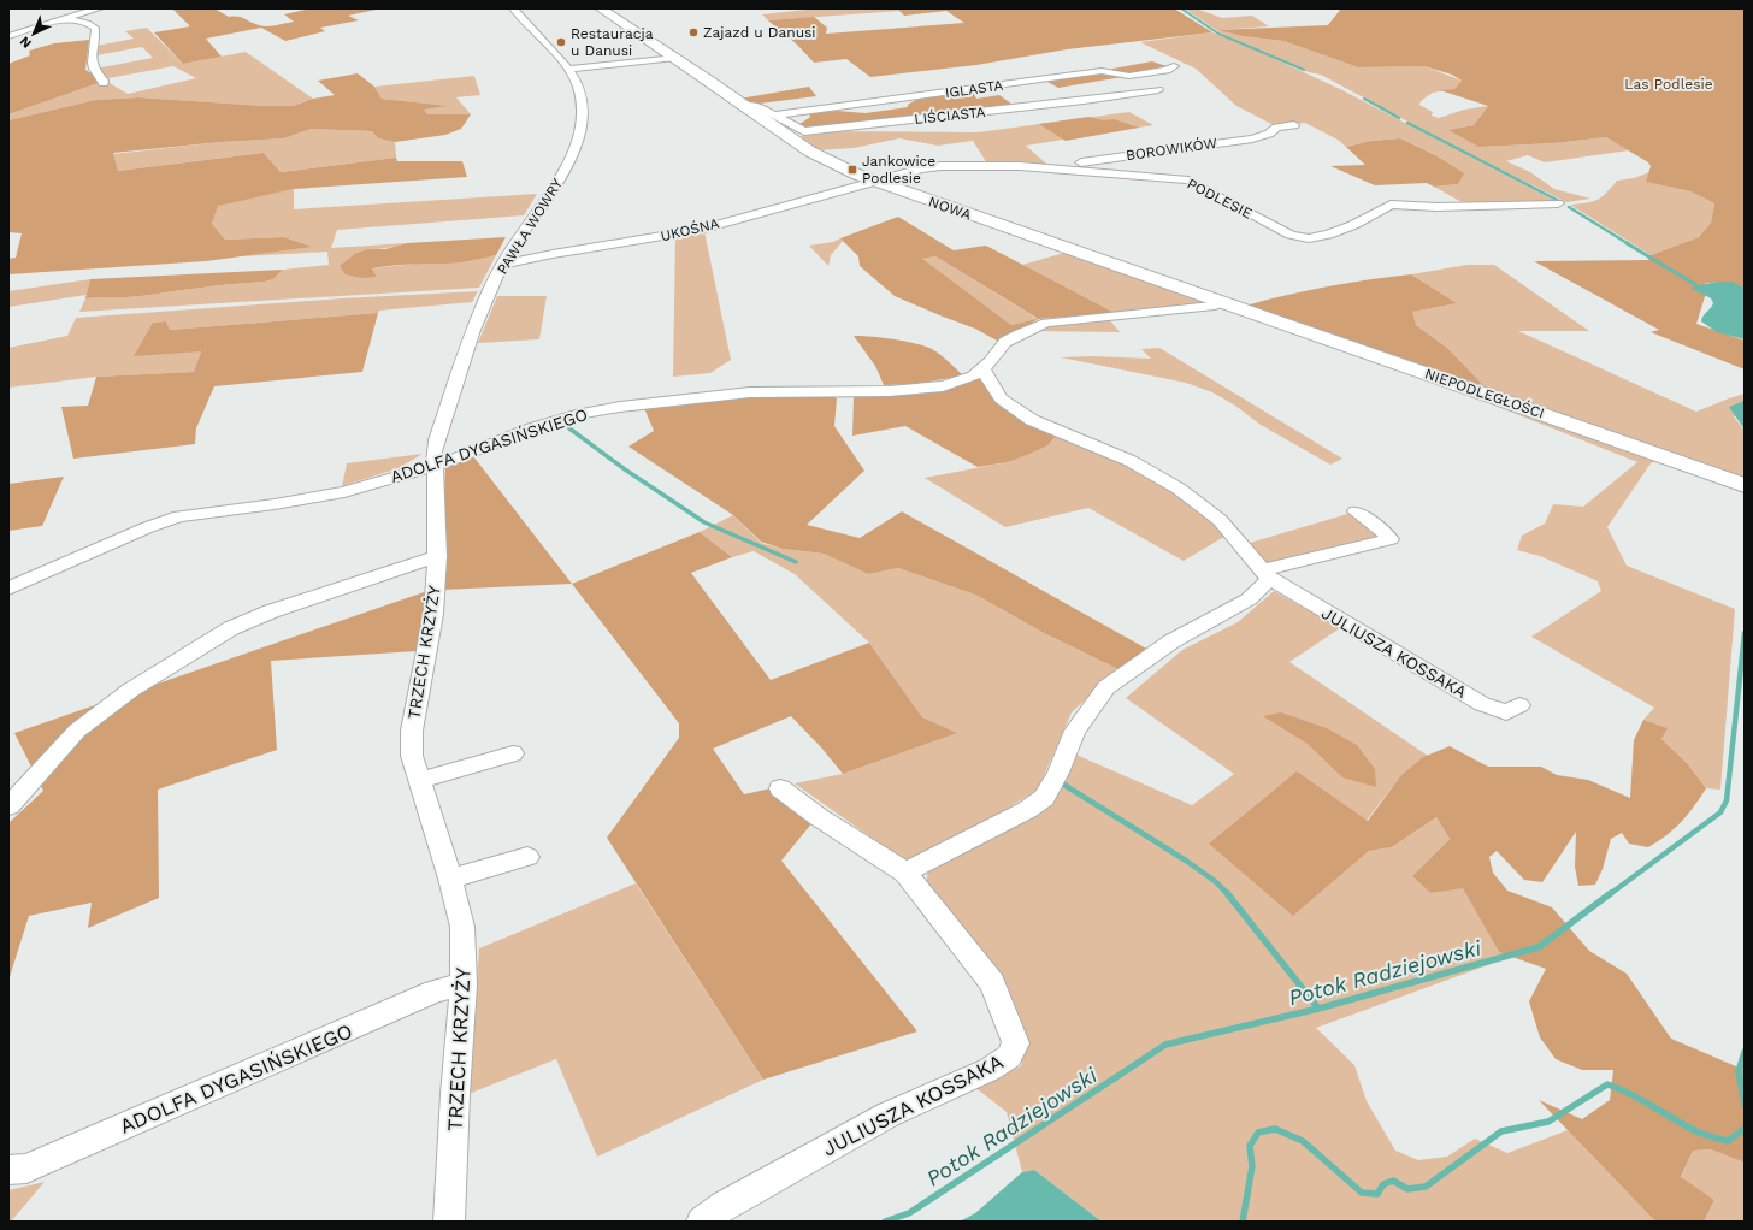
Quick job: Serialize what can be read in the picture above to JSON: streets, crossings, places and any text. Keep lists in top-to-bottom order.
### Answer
{
  "streets": {
    "street": [
      "IGLASTA",
      "LIŚCIASTA",
      "BOROWIKÓW",
      "PODLESIE",
      "NOWA",
      "PAWŁA WOWRY",
      "UKOŚNA",
      "NIEPODLEGŁOŚCI",
      "ADOLFA DYGASIŃSKIEGO",
      "TRZECH KRZYŻY",
      "JULIUSZA KOSSAKA"
    ]
  },
  "crossings": [
    ["IGLASTA", "LIŚCIASTA"],
    ["LIŚCIASTA", "NOWA"],
    ["BOROWIKÓW", "PODLESIE"],
    ["PODLESIE", "NOWA"],
    ["PODLESIE", "UKOŚNA"],
    ["NOWA", "UKOŚNA"],
    ["NOWA", "NIEPODLEGŁOŚCI"],
    ["NOWA", "ADOLFA DYGASIŃSKIEGO"],
    ["PAWŁA WOWRY", "UKOŚNA"],
    ["PAWŁA WOWRY", "ADOLFA DYGASIŃSKIEGO"],
    ["PAWŁA WOWRY", "TRZECH KRZYŻY"],
    ["NIEPODLEGŁOŚCI", "ADOLFA DYGASIŃSKIEGO"],
    ["ADOLFA DYGASIŃSKIEGO", "TRZECH KRZYŻY"],
    ["ADOLFA DYGASIŃSKIEGO", "JULIUSZA KOSSAKA"]
  ],
  "water": ["Potok Radziejowski"],
  "parks": ["Las Podlesie"],
  "places": {
    "other": ["Zajazd u Danusi", "Restauracja u Danusi"],
    "transit": ["Jankowice Podlesie"]
  },
  "north": "bottom left"
}
